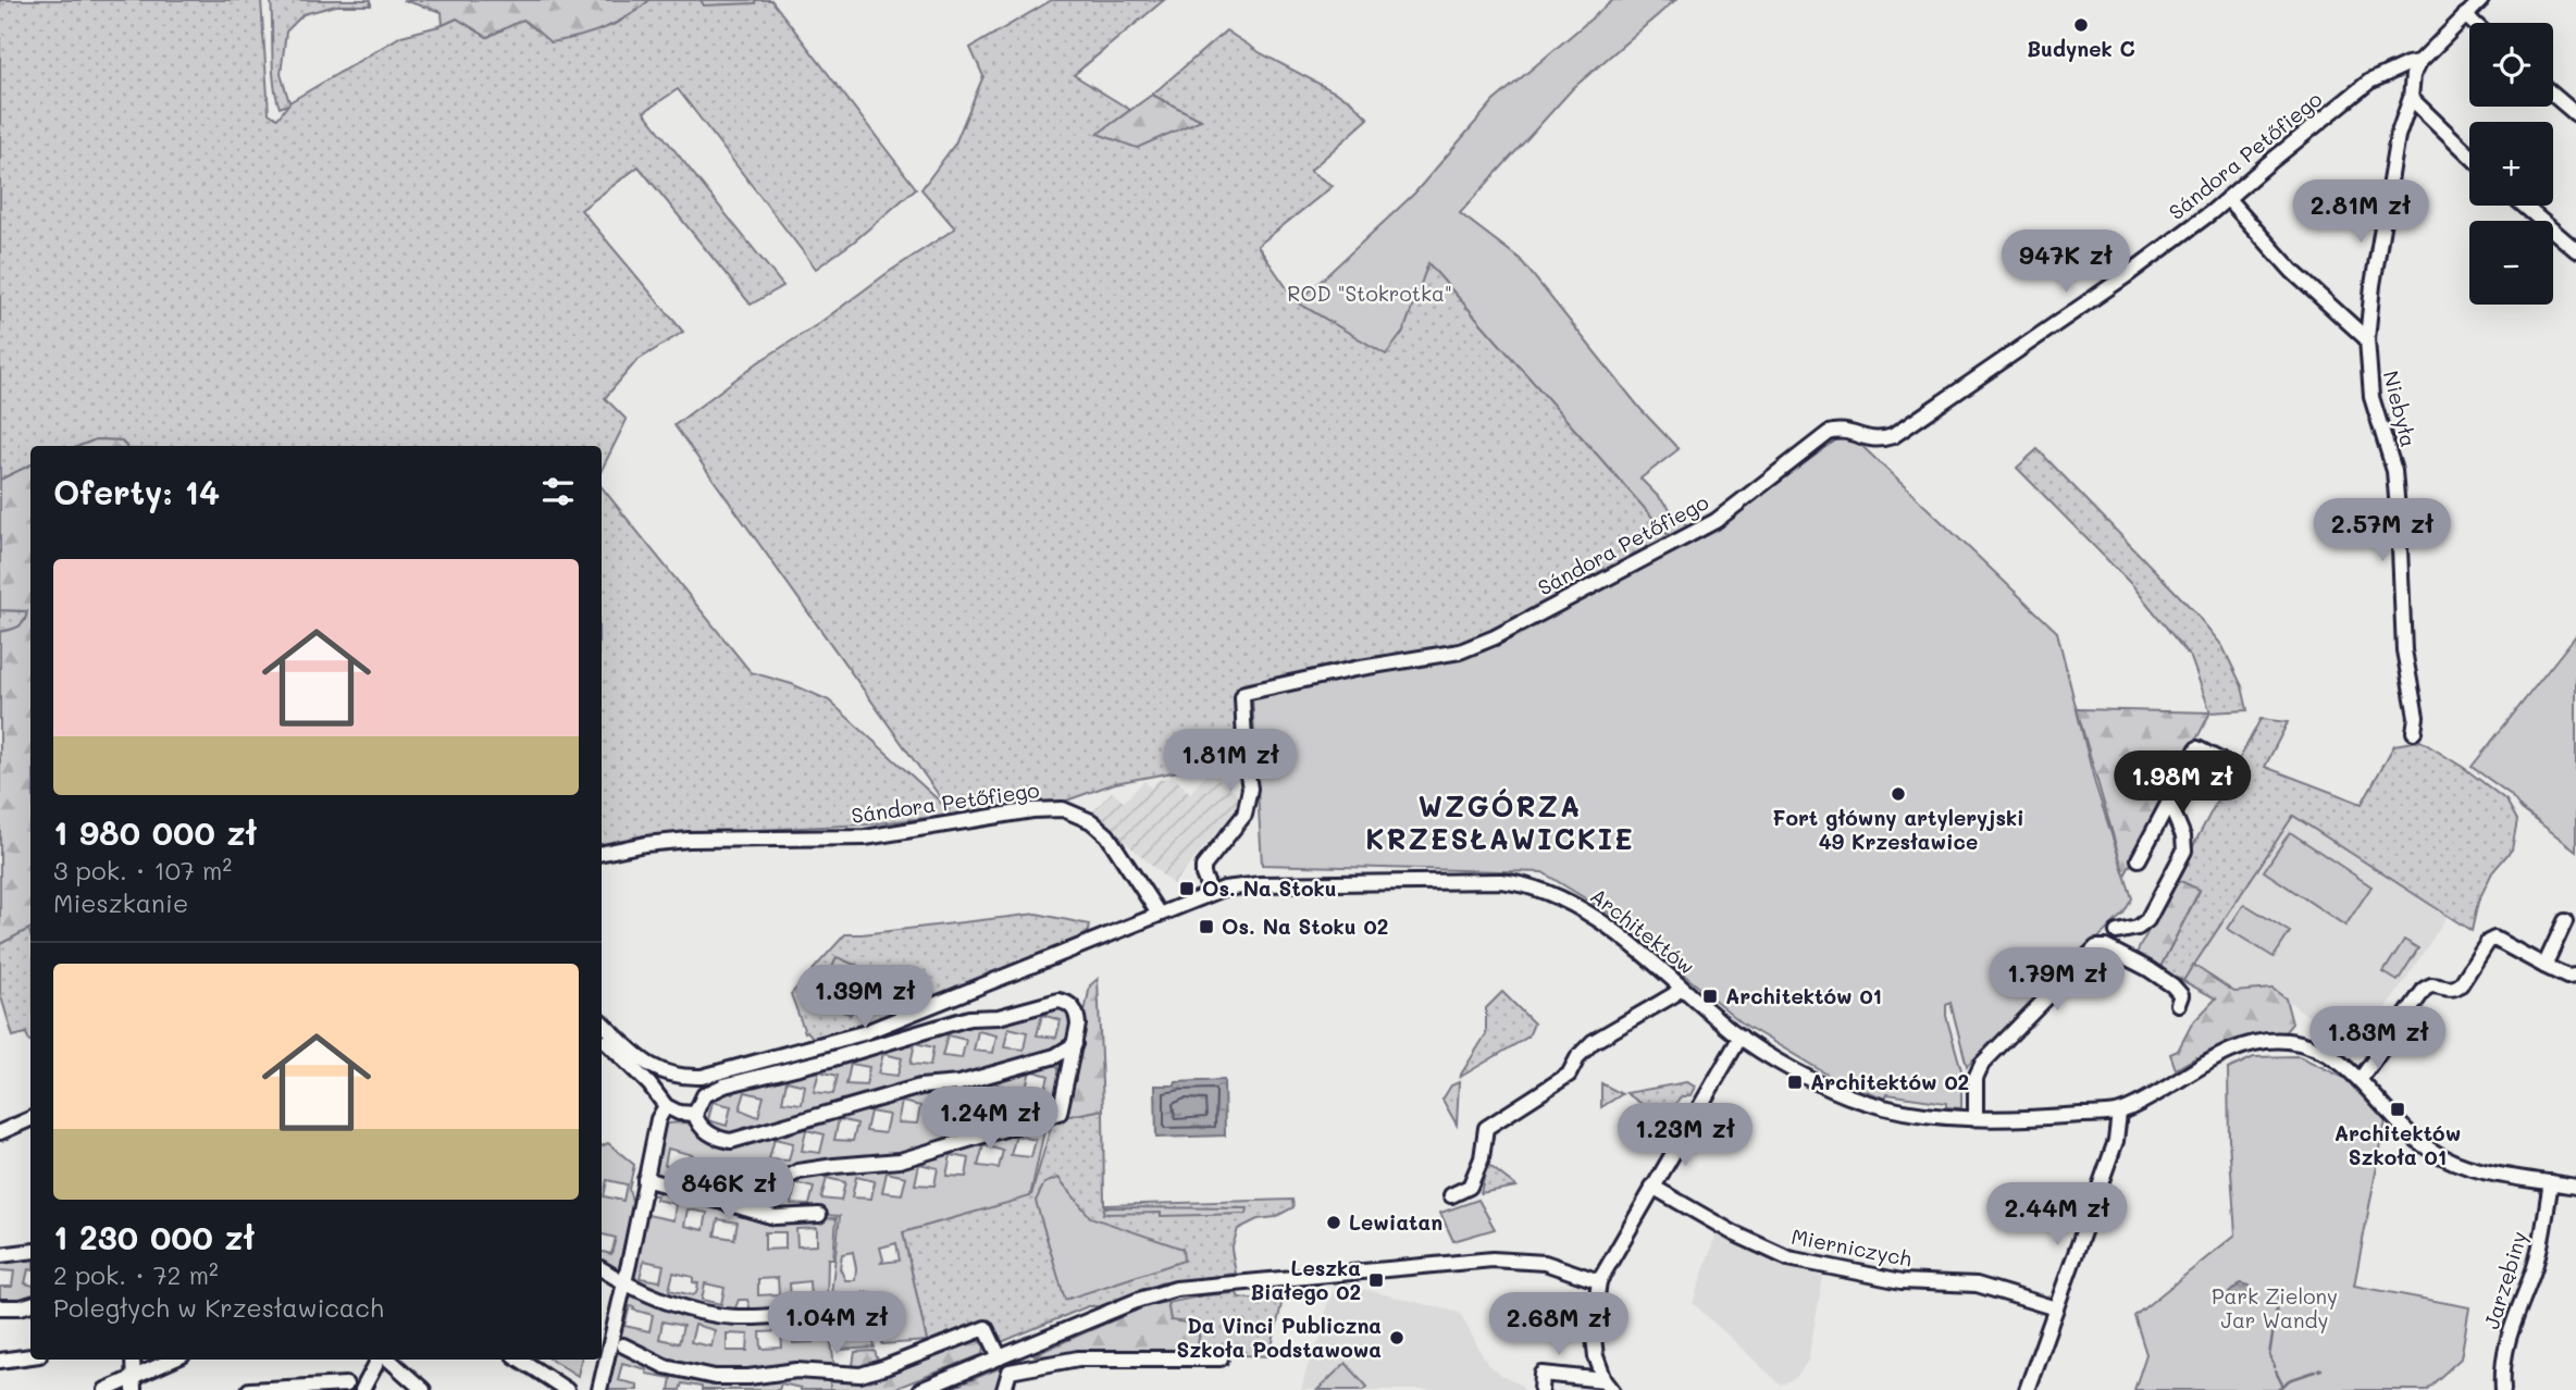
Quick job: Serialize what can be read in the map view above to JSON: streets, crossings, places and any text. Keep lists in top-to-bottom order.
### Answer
{
  "streets": {
    "street": [
      "Sándora Petőfiego",
      "Niebyła",
      "Architektów",
      "Mierniczych",
      "Jarzębiny"
    ]
  },
  "crossings": [
    ["Sándora Petőfiego", "Niebyła"],
    ["Sándora Petőfiego", "Architektów"],
    ["Architektów", "Jarzębiny"]
  ],
  "districts": ["WZGÓRZA KRZESŁAWICKIE"],
  "parks": ["ROD \"Stokrotka\"", "Park Zielony Jar Wandy"],
  "places": {
    "other": [
      "Budynek C",
      "Fort główny artyleryjski 49 Krzesławice",
      "Lewiatan",
      "Da Vinci Publiczna Szkoła Podstawowa"
    ],
    "transit": [
      "Os. Na Stoku",
      "Os. Na Stoku 02",
      "Architektów 01",
      "Architektów 02",
      "Architektów Szkoła 01",
      "Leszka Białego 02"
    ]
  },
  "page": {
    "map_buttons": ["+", "−"],
    "price": [
      "2.81M zł",
      "947K zł",
      "2.57M zł",
      "1.81M zł",
      "1.98M zł",
      "1.79M zł",
      "1.39M zł",
      "1.83M zł",
      "1.24M zł",
      "1.23M zł",
      "846K zł",
      "2.44M zł",
      "1.04M zł",
      "2.68M zł"
    ],
    "heading": "Oferty: 14",
    "list": [
      {
        "name": "1 980 000 zł",
        "note": "3 pok. · 107 m² · Mieszkanie"
      },
      {
        "name": "1 230 000 zł",
        "note": "2 pok. · 72 m² · Poległych w Krzesławicach"
      }
    ]
  }
}
